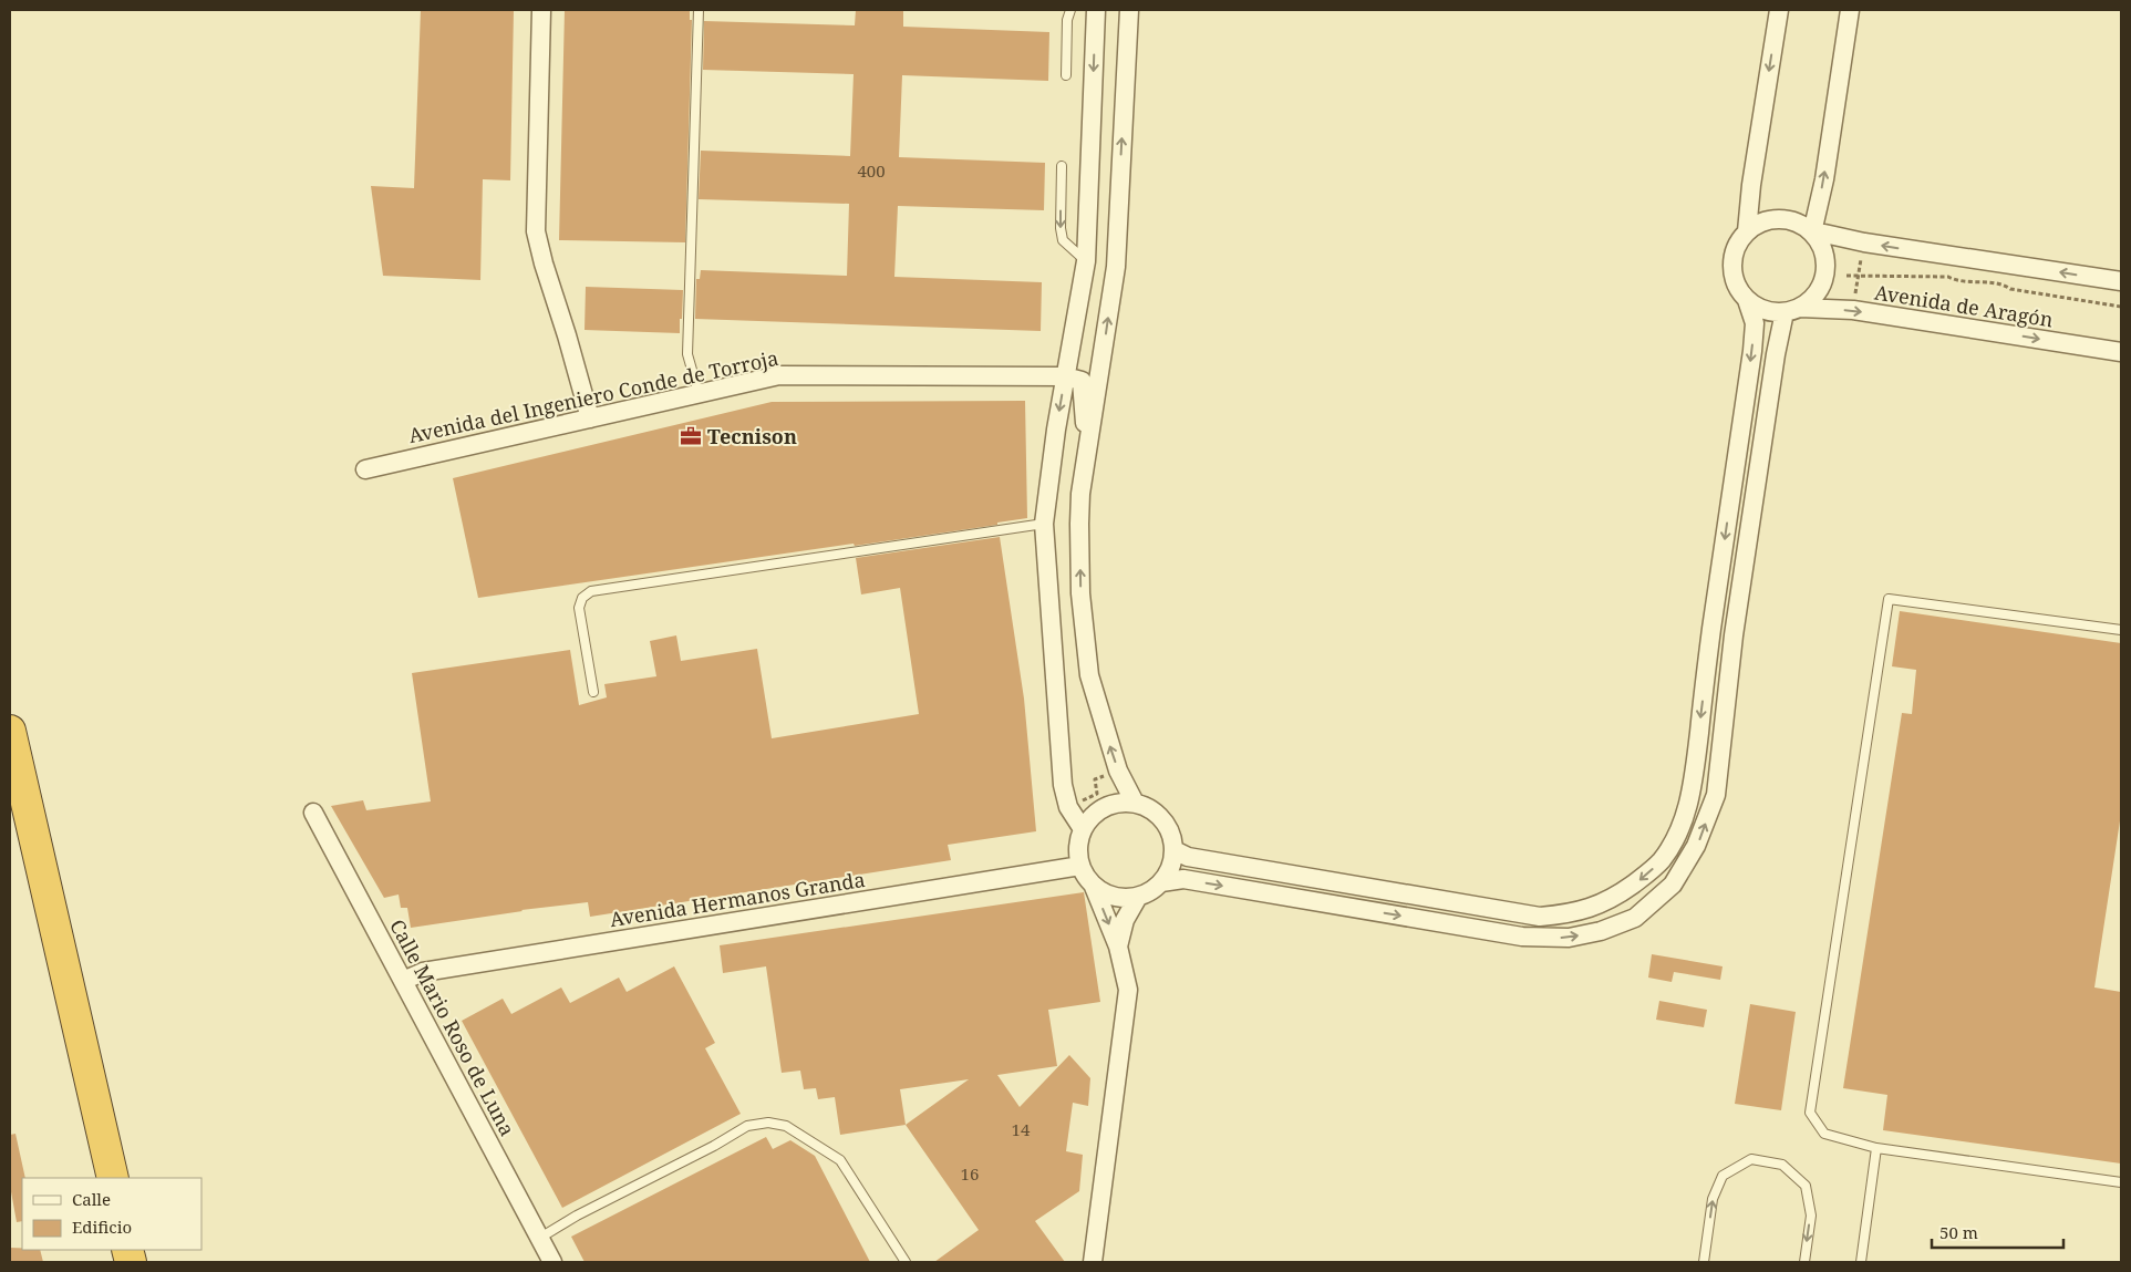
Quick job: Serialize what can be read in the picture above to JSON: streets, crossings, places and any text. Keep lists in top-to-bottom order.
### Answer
{
  "streets": {
    "street": [
      "Avenida de Aragón",
      "Avenida del Ingeniero Conde de Torroja",
      "Avenida Hermanos Granda",
      "Calle Mario Roso de Luna"
    ]
  },
  "crossings": [
    ["Avenida Hermanos Granda", "Calle Mario Roso de Luna"]
  ],
  "places": {
    "office": ["Tecnison"]
  },
  "house_numbers": ["400", "14", "16"],
  "legend": ["Calle", "Edificio"],
  "scale_bar": "50 m"
}
